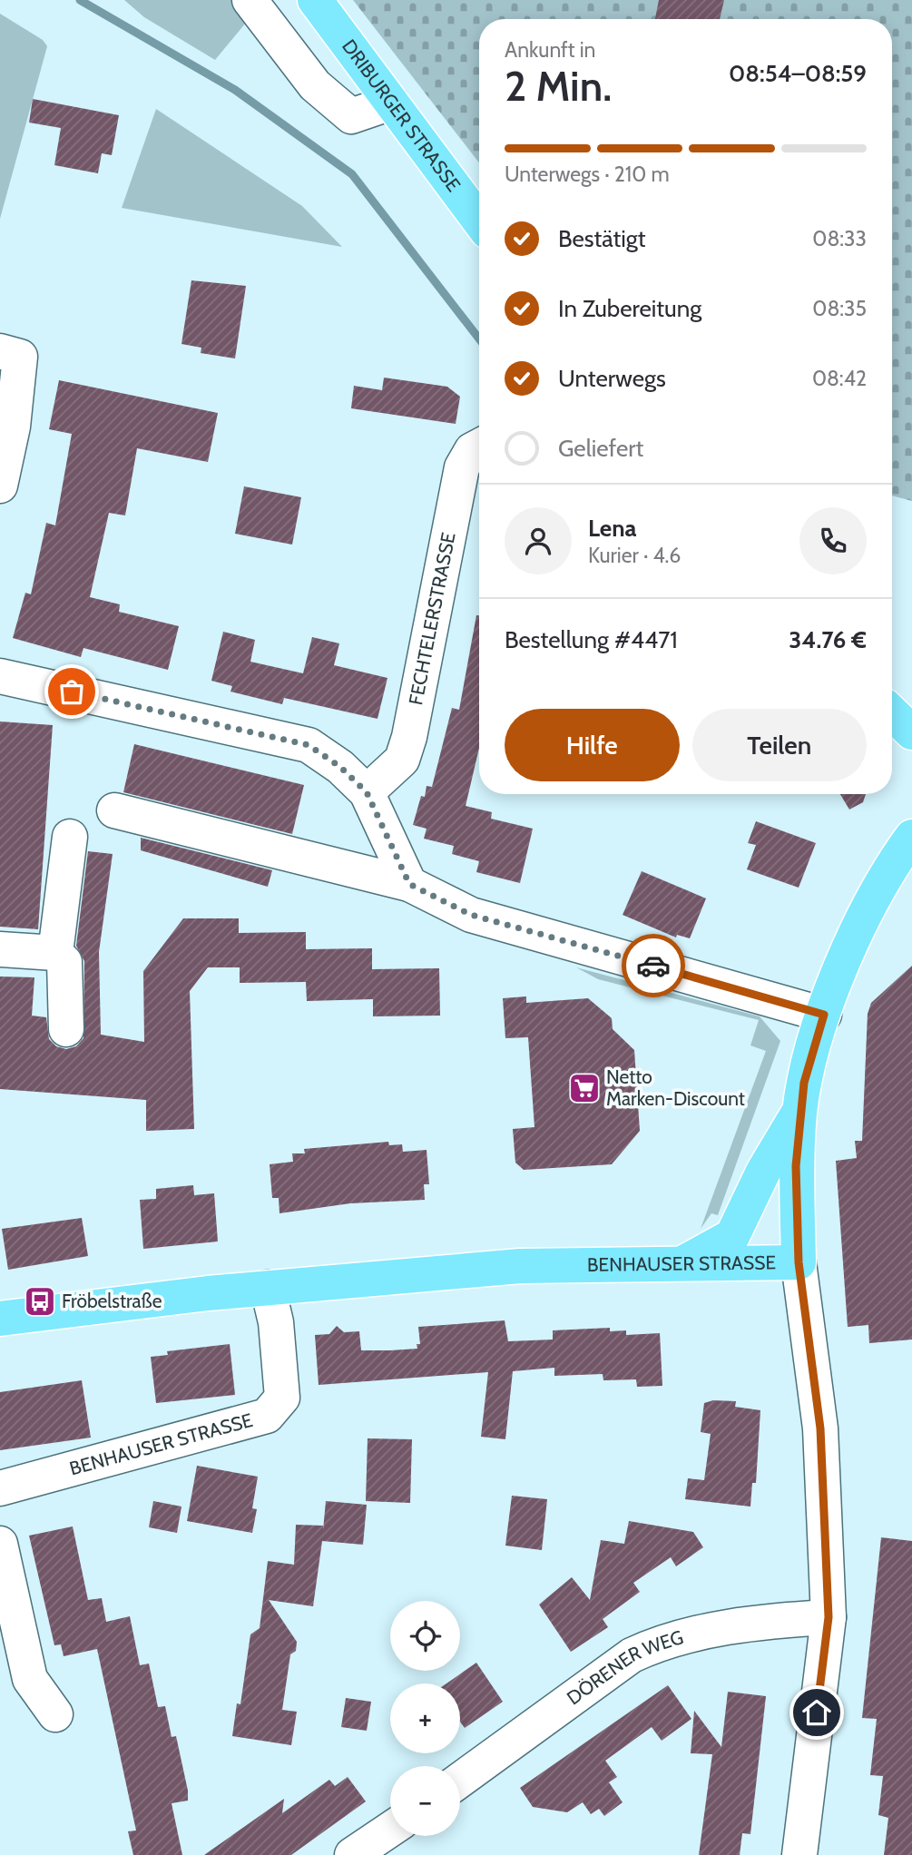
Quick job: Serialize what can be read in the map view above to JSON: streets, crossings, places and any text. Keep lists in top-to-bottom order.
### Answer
{
  "streets": {
    "main road": ["DRIBURGER STRASSE", "BENHAUSER STRASSE"],
    "street": ["FECHTELERSTRASSE", "DÖRENER WEG"]
  },
  "places": {
    "supermarket": ["Netto Marken-Discount"],
    "bus stop": ["Fröbelstraße"]
  },
  "page": {
    "heading": ["2 Min.", "Ankunft in", "08:54–08:59"],
    "panel": [
      "Lena",
      "Kurier · 4.6",
      "Bestellung #4471",
      "34.76 €"
    ],
    "bar": "Unterwegs · 210 m",
    "list": [
      ["Bestätigt", "08:33"],
      ["In Zubereitung", "08:35"],
      ["Unterwegs", "08:42"],
      "Geliefert"
    ],
    "buttons": ["Hilfe", "Teilen"],
    "map_buttons": ["+", "−"]
  }
}
